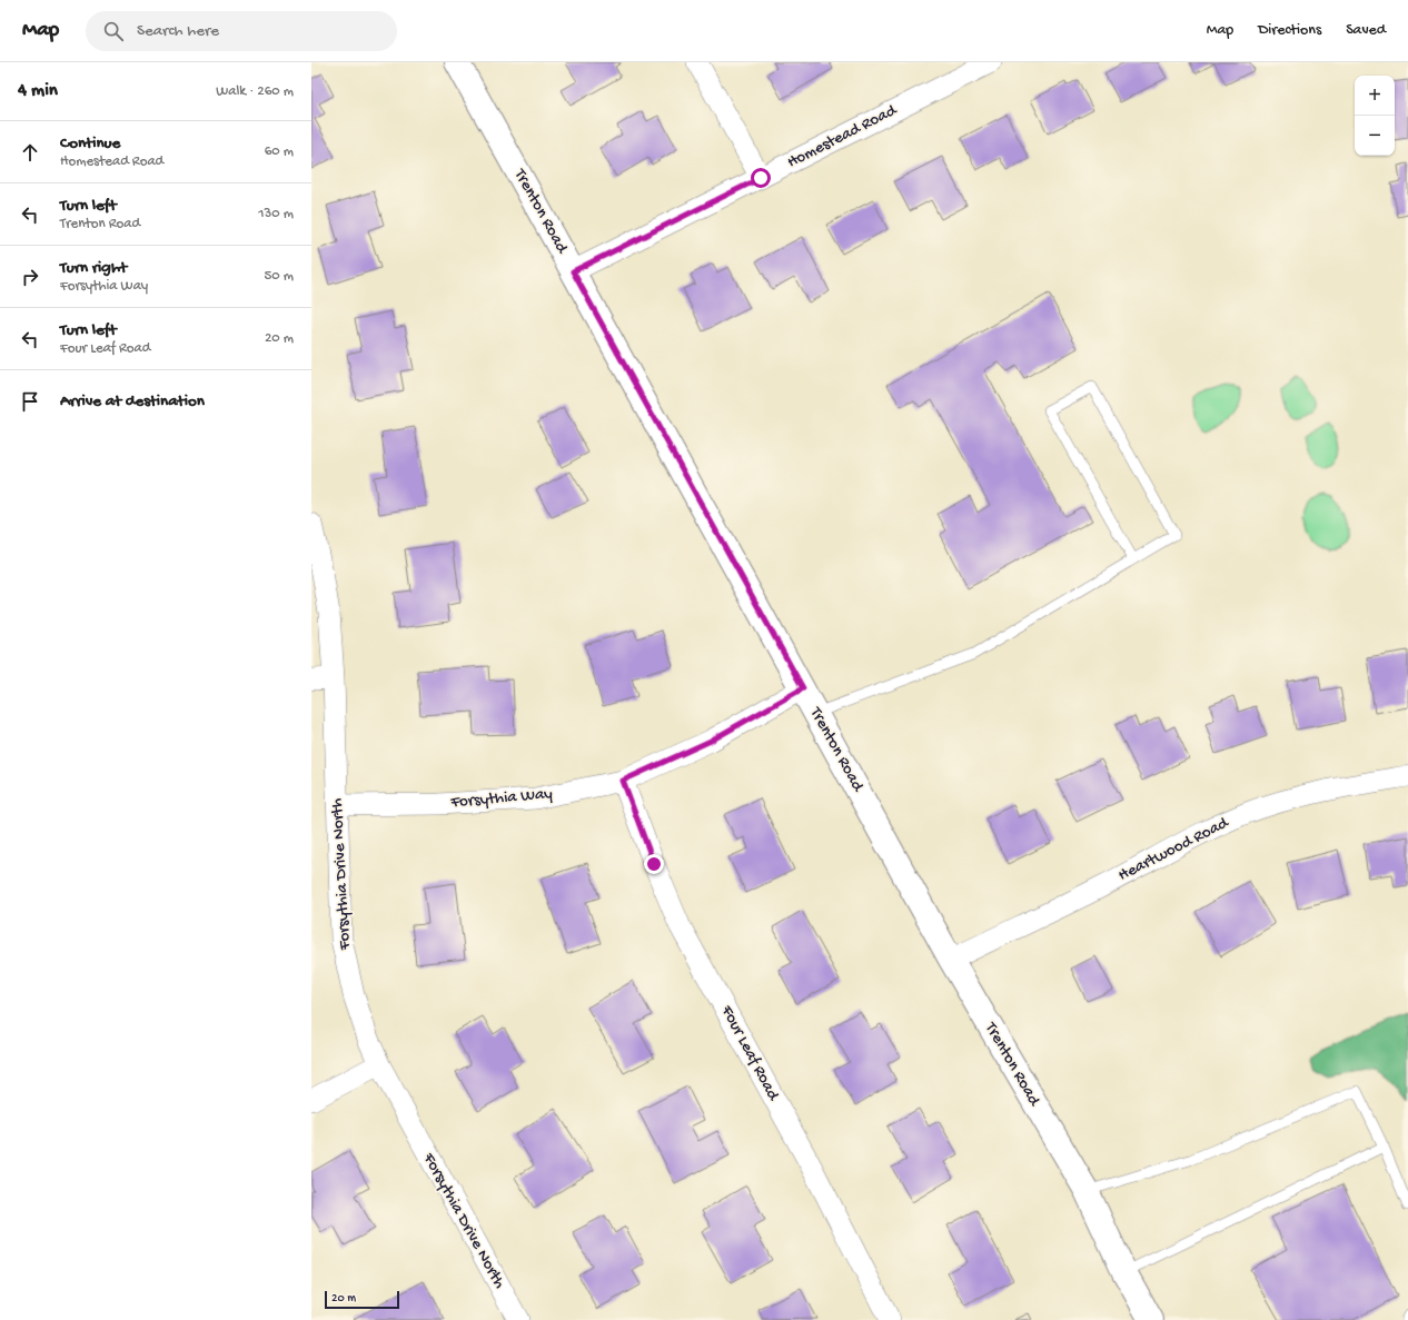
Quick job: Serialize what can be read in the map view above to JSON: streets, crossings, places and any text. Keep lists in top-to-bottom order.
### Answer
{
  "streets": {
    "main road": ["Trenton Road"],
    "street": [
      "Homestead Road",
      "Forsythia Way",
      "Heartwood Road",
      "Forsythia Drive North",
      "Four Leaf Road"
    ]
  },
  "crossings": [
    ["Homestead Road", "Trenton Road"],
    ["Trenton Road", "Forsythia Way"],
    ["Trenton Road", "Heartwood Road"],
    ["Forsythia Way", "Forsythia Drive North"],
    ["Forsythia Way", "Four Leaf Road"]
  ],
  "scale_bar": "20 m",
  "page": {
    "header": "Map",
    "search": "Search here",
    "nav": ["Map", "Directions", "Saved"],
    "heading": ["4 min", "Walk · 260 m"],
    "map_buttons": ["+", "−"],
    "list": [
      ["Continue", "Homestead Road", "60 m"],
      ["Turn left", "Trenton Road", "130 m"],
      ["Turn right", "Forsythia Way", "50 m"],
      ["Turn left", "Four Leaf Road", "20 m"],
      "Arrive at destination"
    ],
    "scale": "20 m"
  }
}
